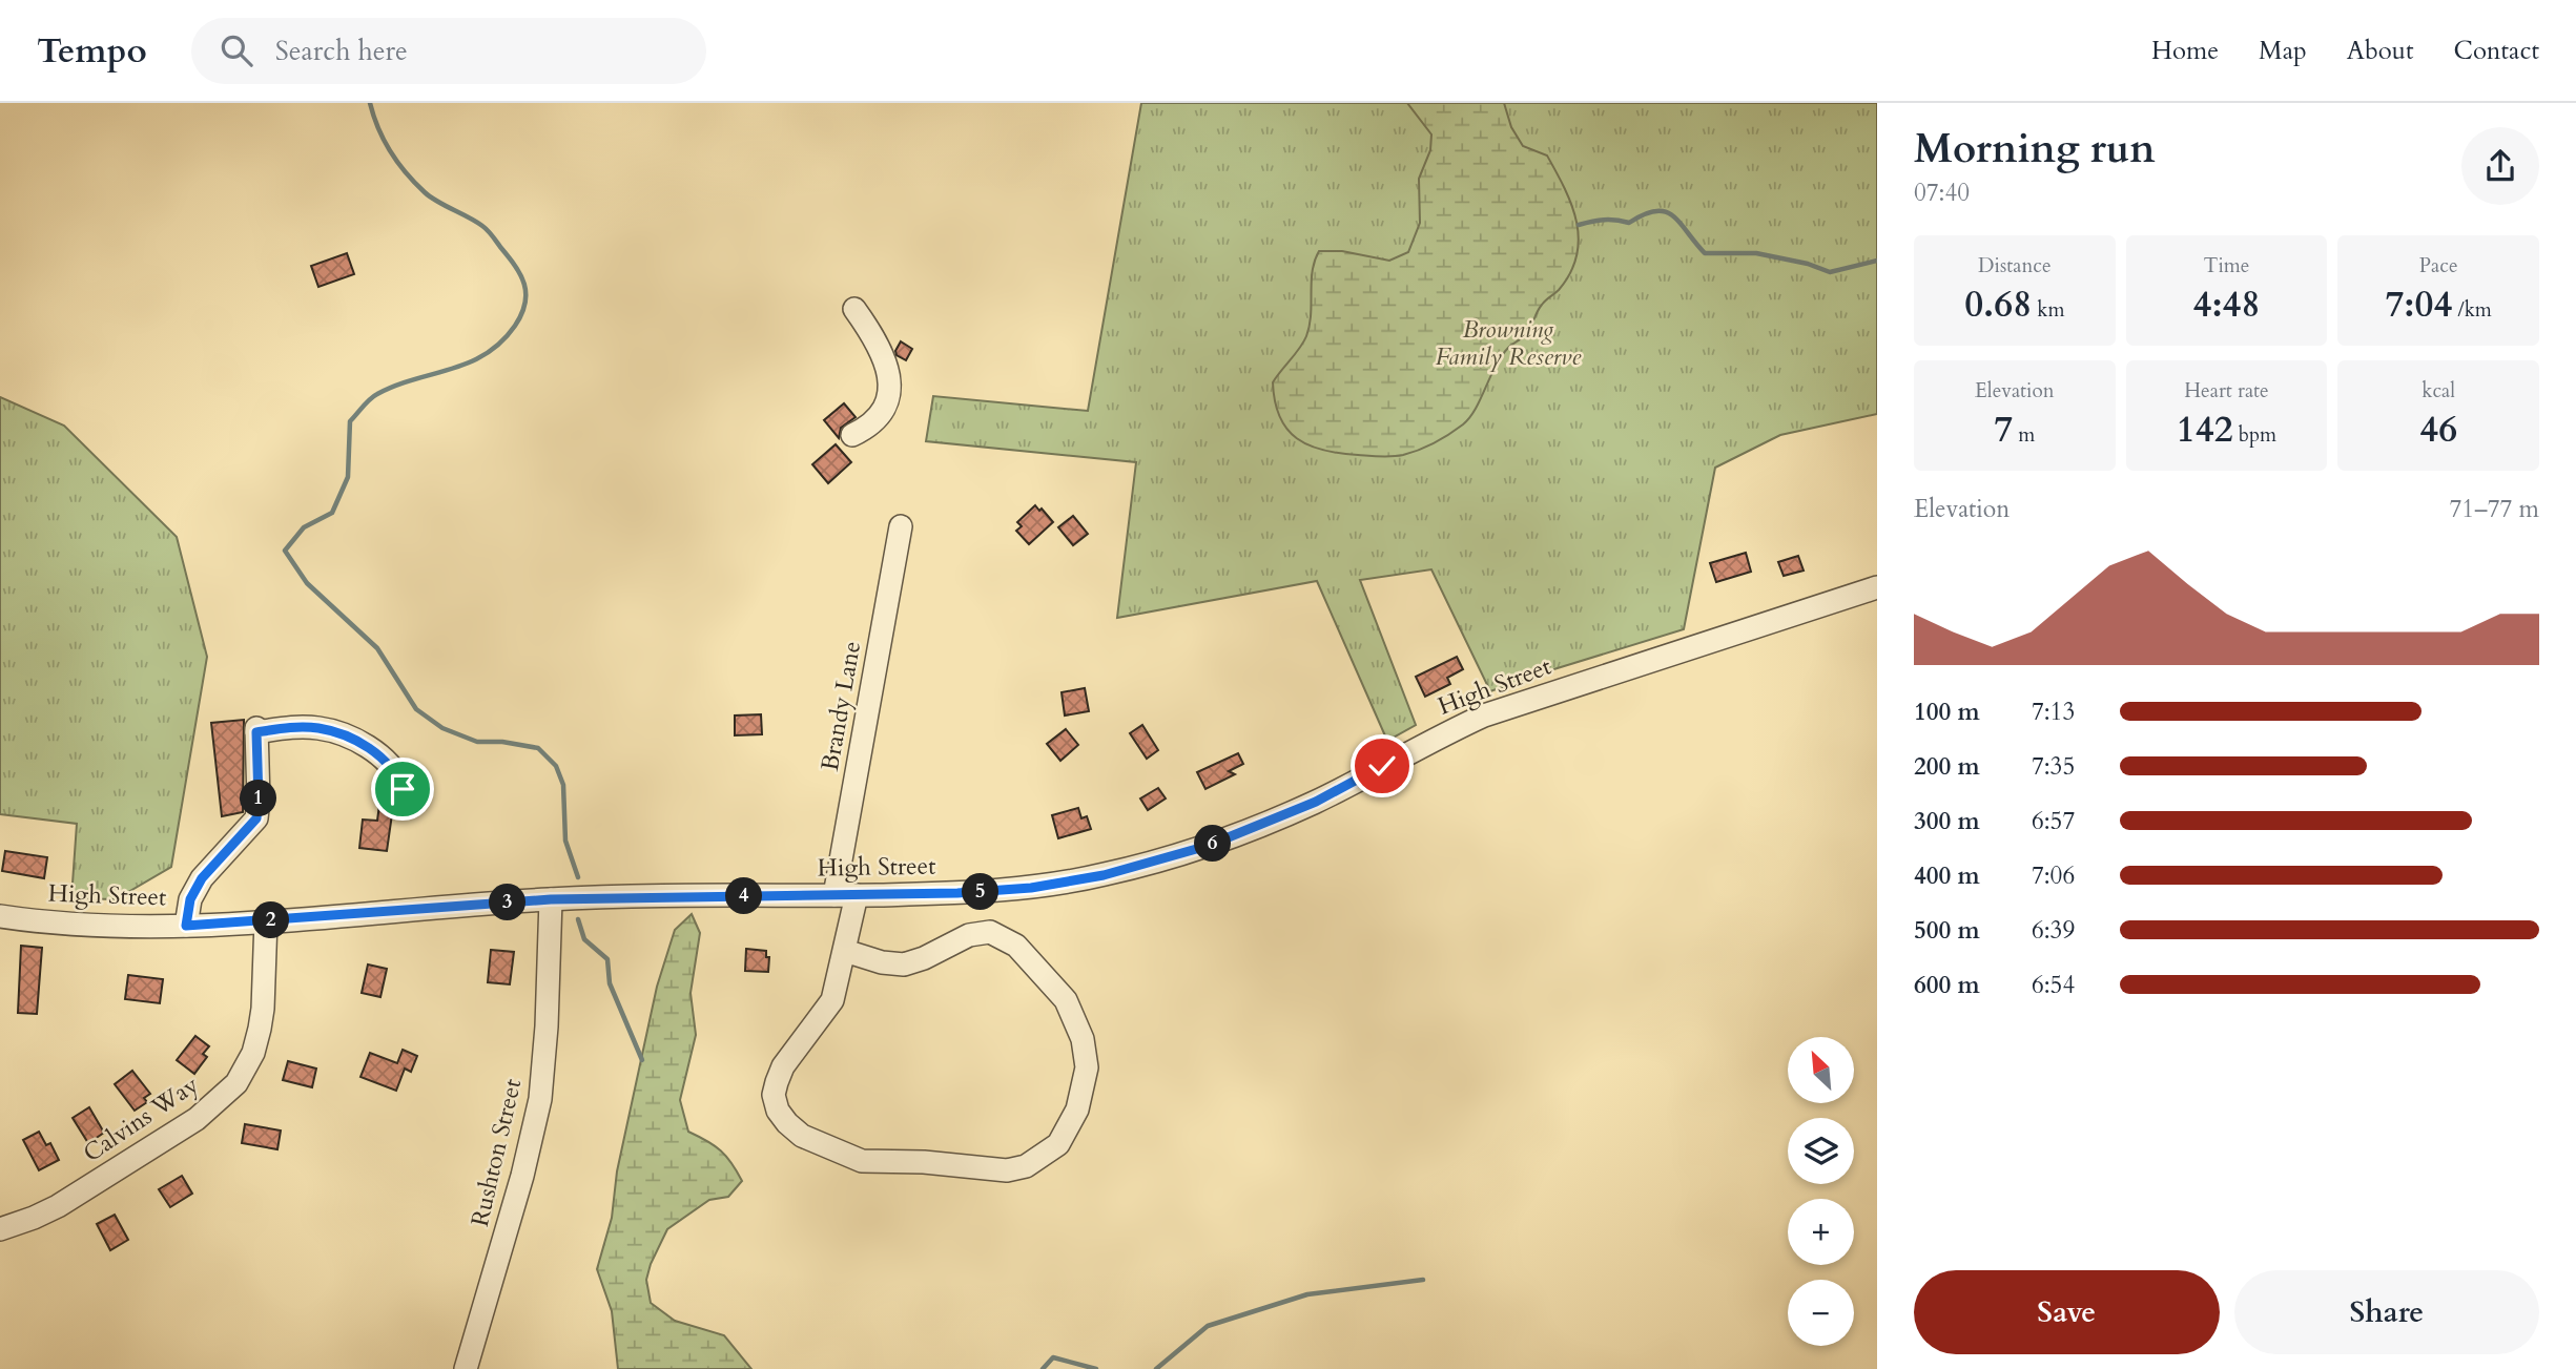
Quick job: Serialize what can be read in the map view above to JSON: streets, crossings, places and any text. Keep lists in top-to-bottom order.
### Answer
{
  "streets": {
    "street": [
      "High Street",
      "Brandy Lane",
      "Calvins Way",
      "Rushton Street"
    ]
  },
  "crossings": [
    ["High Street", "Brandy Lane"],
    ["High Street", "Calvins Way"],
    ["High Street", "Rushton Street"]
  ],
  "parks": ["Browning Family Reserve"],
  "north": "top left",
  "page": {
    "header": "Tempo",
    "search": "Search here",
    "nav": [
      "Home",
      "Map",
      "About",
      "Contact"
    ],
    "heading": ["Morning run", "07:40"],
    "stats": [
      ["Distance", "0.68 km"],
      ["Time", "4:48"],
      ["Pace", "7:04 /km"],
      ["Elevation", "7 m"],
      ["Heart rate", "142 bpm"],
      ["kcal", "46"]
    ],
    "chart": ["Elevation", "71–77 m"],
    "list": [
      {
        "name": "100 m",
        "note": "7:13"
      },
      {
        "name": "200 m",
        "note": "7:35"
      },
      {
        "name": "300 m",
        "note": "6:57"
      },
      {
        "name": "400 m",
        "note": "7:06"
      },
      {
        "name": "500 m",
        "note": "6:39"
      },
      {
        "name": "600 m",
        "note": "6:54"
      }
    ],
    "pins": [
      "1",
      "6",
      "5",
      "4",
      "3",
      "2"
    ],
    "map_buttons": ["+", "−"],
    "buttons": ["Save", "Share"]
  }
}
